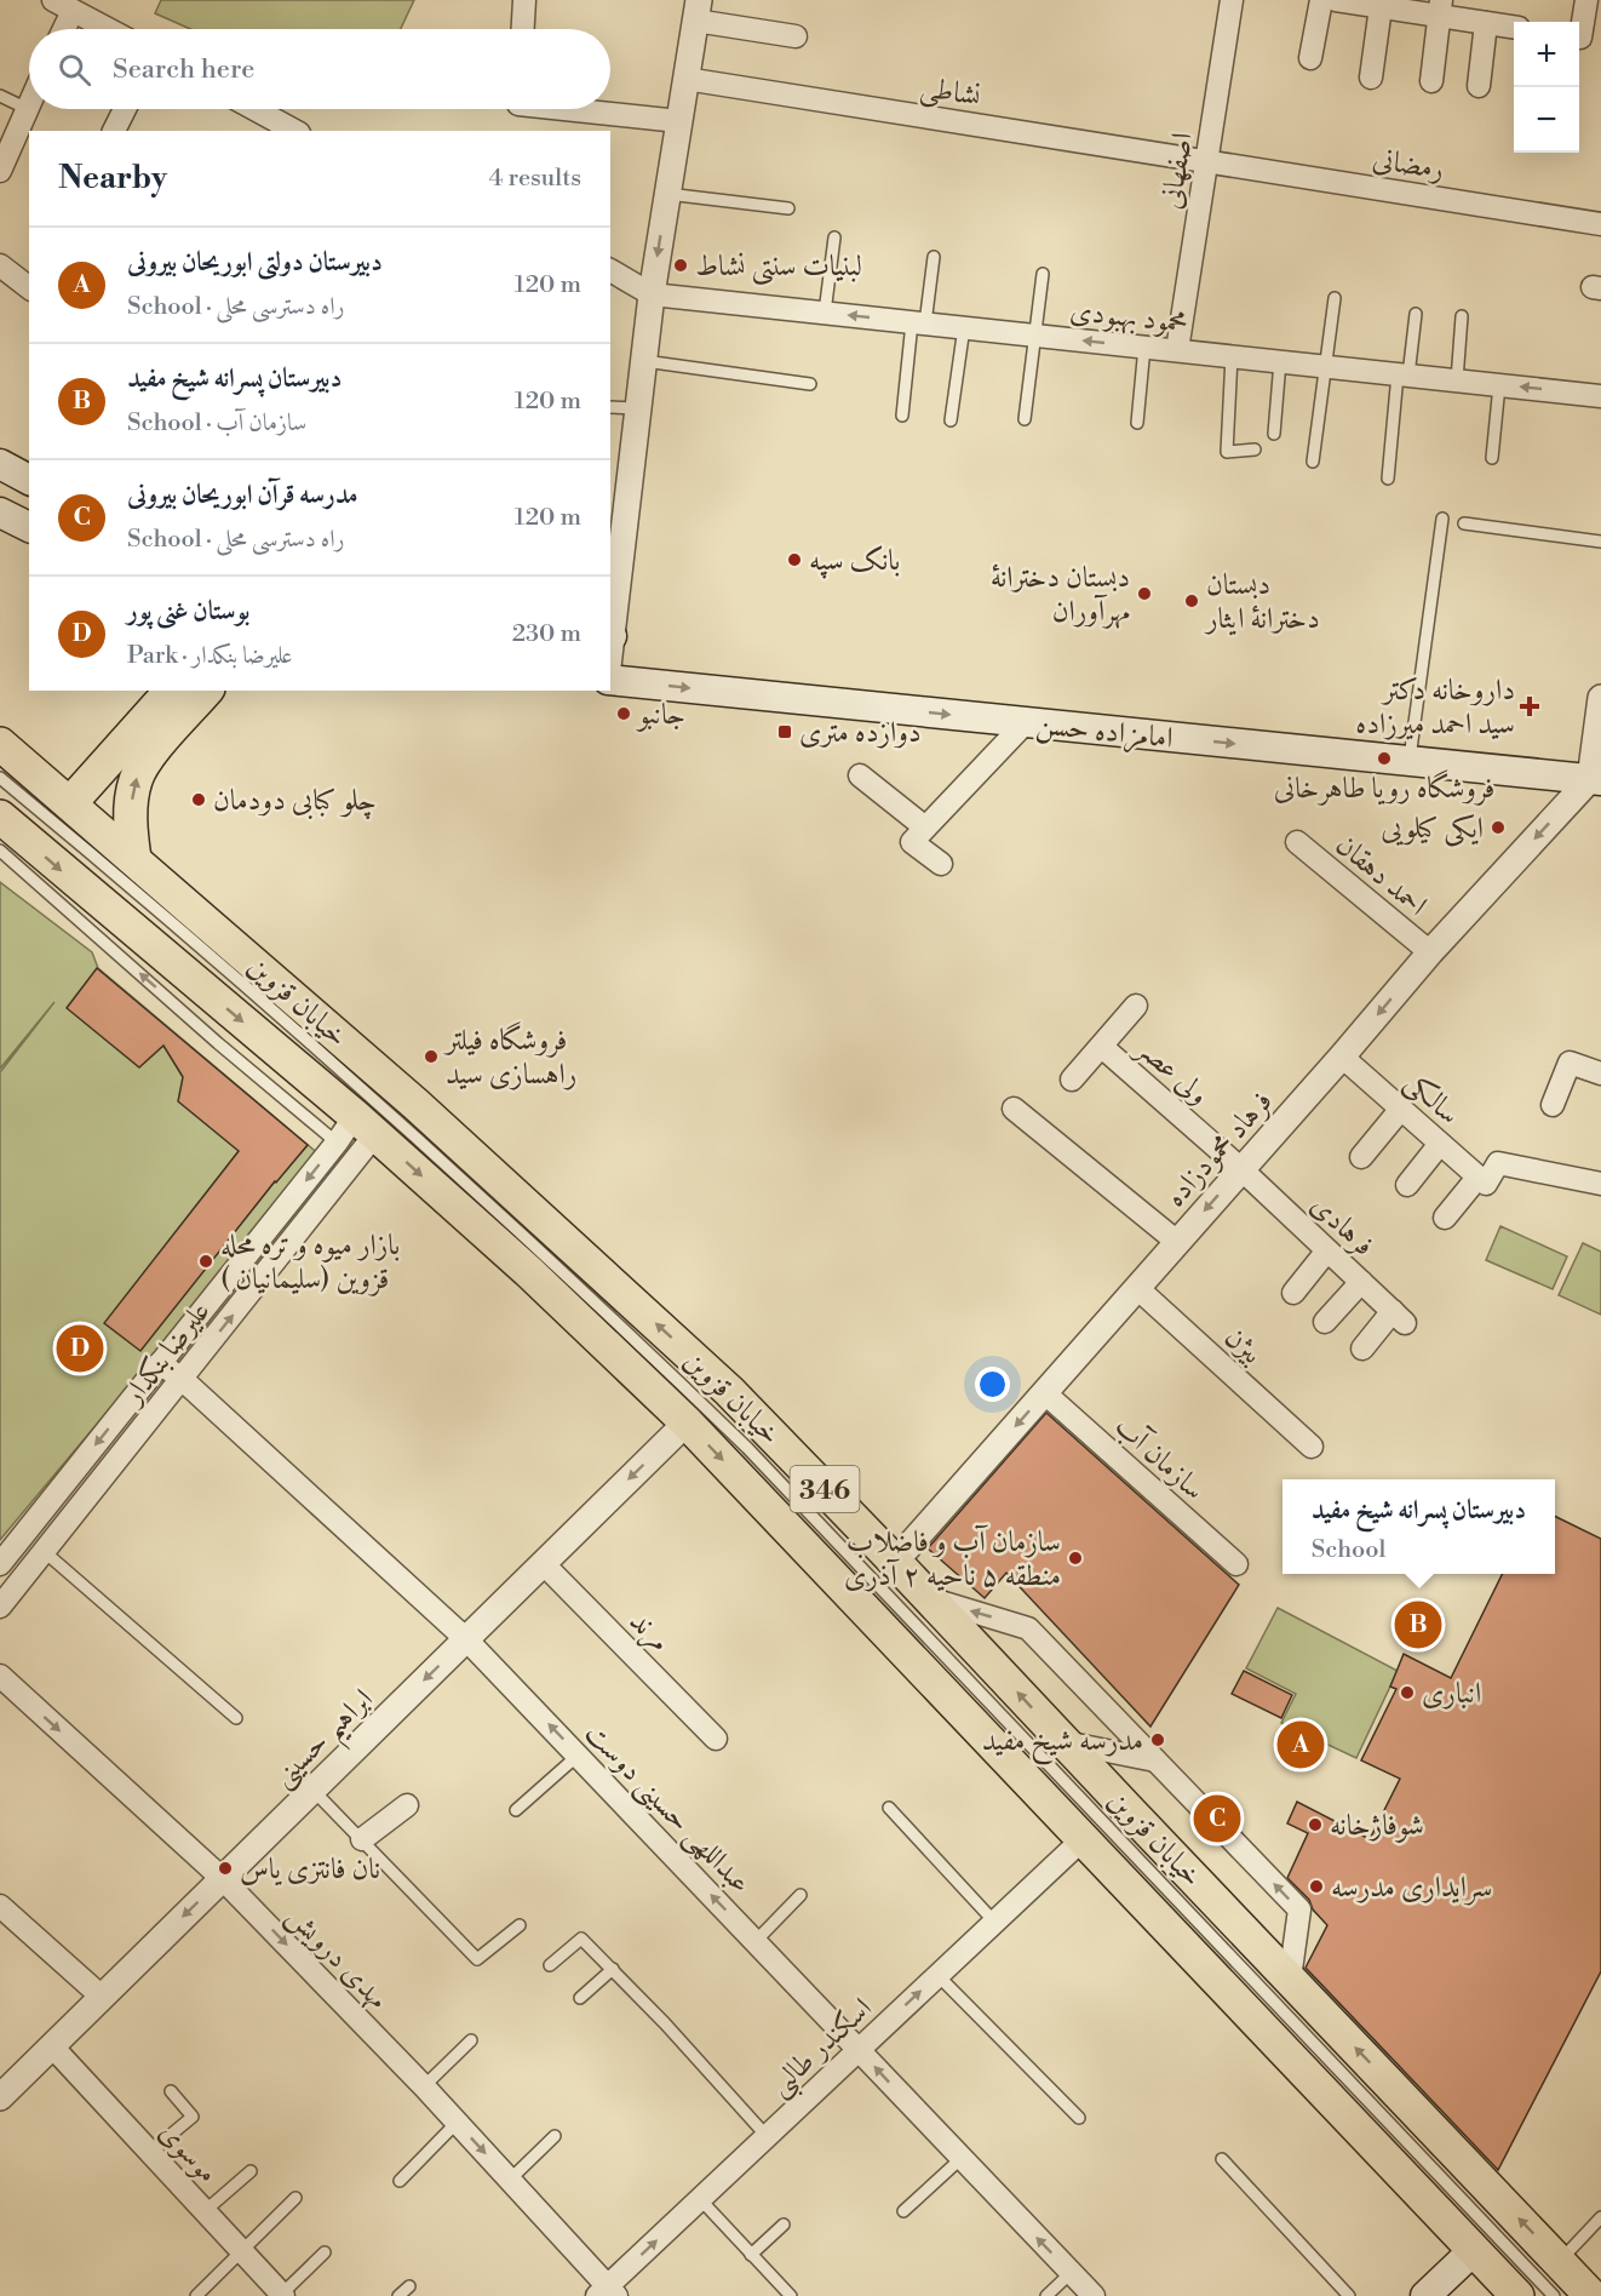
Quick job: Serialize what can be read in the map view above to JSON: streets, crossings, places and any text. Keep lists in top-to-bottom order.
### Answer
{
  "streets": {
    "main road": ["امامزاده حسن", "خیابان قزوین", "346"],
    "street": [
      "نشاطی",
      "رمضانی",
      "اصفهانی",
      "محمود بهبودی",
      "احمد دهقان",
      "ولی عصر",
      "سالکی",
      "فرهاد محمودزاده",
      "فرهادی",
      "بیژن",
      "علیرضا بنکدار",
      "سازمان آب",
      "مرند",
      "ابراهیم حسینی",
      "عبداللهی حسینی دوست",
      "مهدی درویش",
      "اسکندر طالبی",
      "موسوی"
    ]
  },
  "crossings": [
    ["نشاطی", "رمضانی"],
    ["نشاطی", "اصفهانی"],
    ["رمضانی", "اصفهانی"],
    ["اصفهانی", "محمود بهبودی"],
    ["امامزاده حسن", "فرهاد محمودزاده"],
    ["احمد دهقان", "فرهاد محمودزاده"],
    ["خیابان قزوین", "فرهاد محمودزاده"],
    ["خیابان قزوین", "علیرضا بنکدار"],
    ["خیابان قزوین", "ابراهیم حسینی"],
    ["خیابان قزوین", "اسکندر طالبی"],
    ["ولی عصر", "فرهاد محمودزاده"],
    ["ولی عصر", "فرهادی"],
    ["سالکی", "فرهاد محمودزاده"],
    ["فرهاد محمودزاده", "فرهادی"],
    ["فرهاد محمودزاده", "بیژن"],
    ["فرهاد محمودزاده", "سازمان آب"],
    ["علیرضا بنکدار", "عبداللهی حسینی دوست"],
    ["مرند", "ابراهیم حسینی"],
    ["ابراهیم حسینی", "عبداللهی حسینی دوست"],
    ["ابراهیم حسینی", "مهدی درویش"],
    ["ابراهیم حسینی", "موسوی"],
    ["عبداللهی حسینی دوست", "اسکندر طالبی"],
    ["مهدی درویش", "اسکندر طالبی"]
  ],
  "one_way": [
    "امامزاده حسن",
    "فرهاد محمودزاده",
    "ابراهیم حسینی",
    "عبداللهی حسینی دوست",
    "مهدی درویش",
    "اسکندر طالبی"
  ],
  "places": {
    "other": [
      "لبنیات سنتی نشاط",
      "بانک سپه",
      "دبستان دخترانهٔ مهرآوران",
      "دبستان دخترانهٔ ایثار",
      "جانبو",
      "فروشگاه رویا طاهرخانی",
      "چلو کبابی دودمان",
      "ایکی کیلویی",
      "فروشگاه فیلتر راهسازی سید",
      "بازار میوه و تره محله قزوین (سلیمانیان )",
      "سازمان آب و فاضلاب منطقه ۵ ناحیه ۲ آذری",
      "انباری",
      "مدرسه شیخ مفید",
      "شوفاژخانه",
      "نان فانتزی یاس",
      "سرایداری مدرسه"
    ],
    "health": ["داروخانه دکتر سید احمد میرزاده"],
    "transit": ["دوازده متری"]
  },
  "page": {
    "map_buttons": ["+", "−"],
    "search": "Search here",
    "heading": ["Nearby", "4 results"],
    "list": [
      {
        "mark": "A",
        "name": "دبیرستان دولتی ابوریحان بیرونی",
        "note": "School · راه دسترسی محلی",
        "value": "120 m"
      },
      {
        "mark": "B",
        "name": "دبیرستان پسرانه شیخ مفید",
        "note": "School · سازمان آب",
        "value": "120 m"
      },
      {
        "mark": "C",
        "name": "مدرسه قرآن ابوریحان بیرونی",
        "note": "School · راه دسترسی محلی",
        "value": "120 m"
      },
      {
        "mark": "D",
        "name": "بوستان غنی پور",
        "note": "Park · علیرضا بنکدار",
        "value": "230 m"
      }
    ],
    "pins": [
      "D",
      "B",
      "A",
      "C"
    ],
    "popup": ["دبیرستان پسرانه شیخ مفید", "School"]
  }
}
